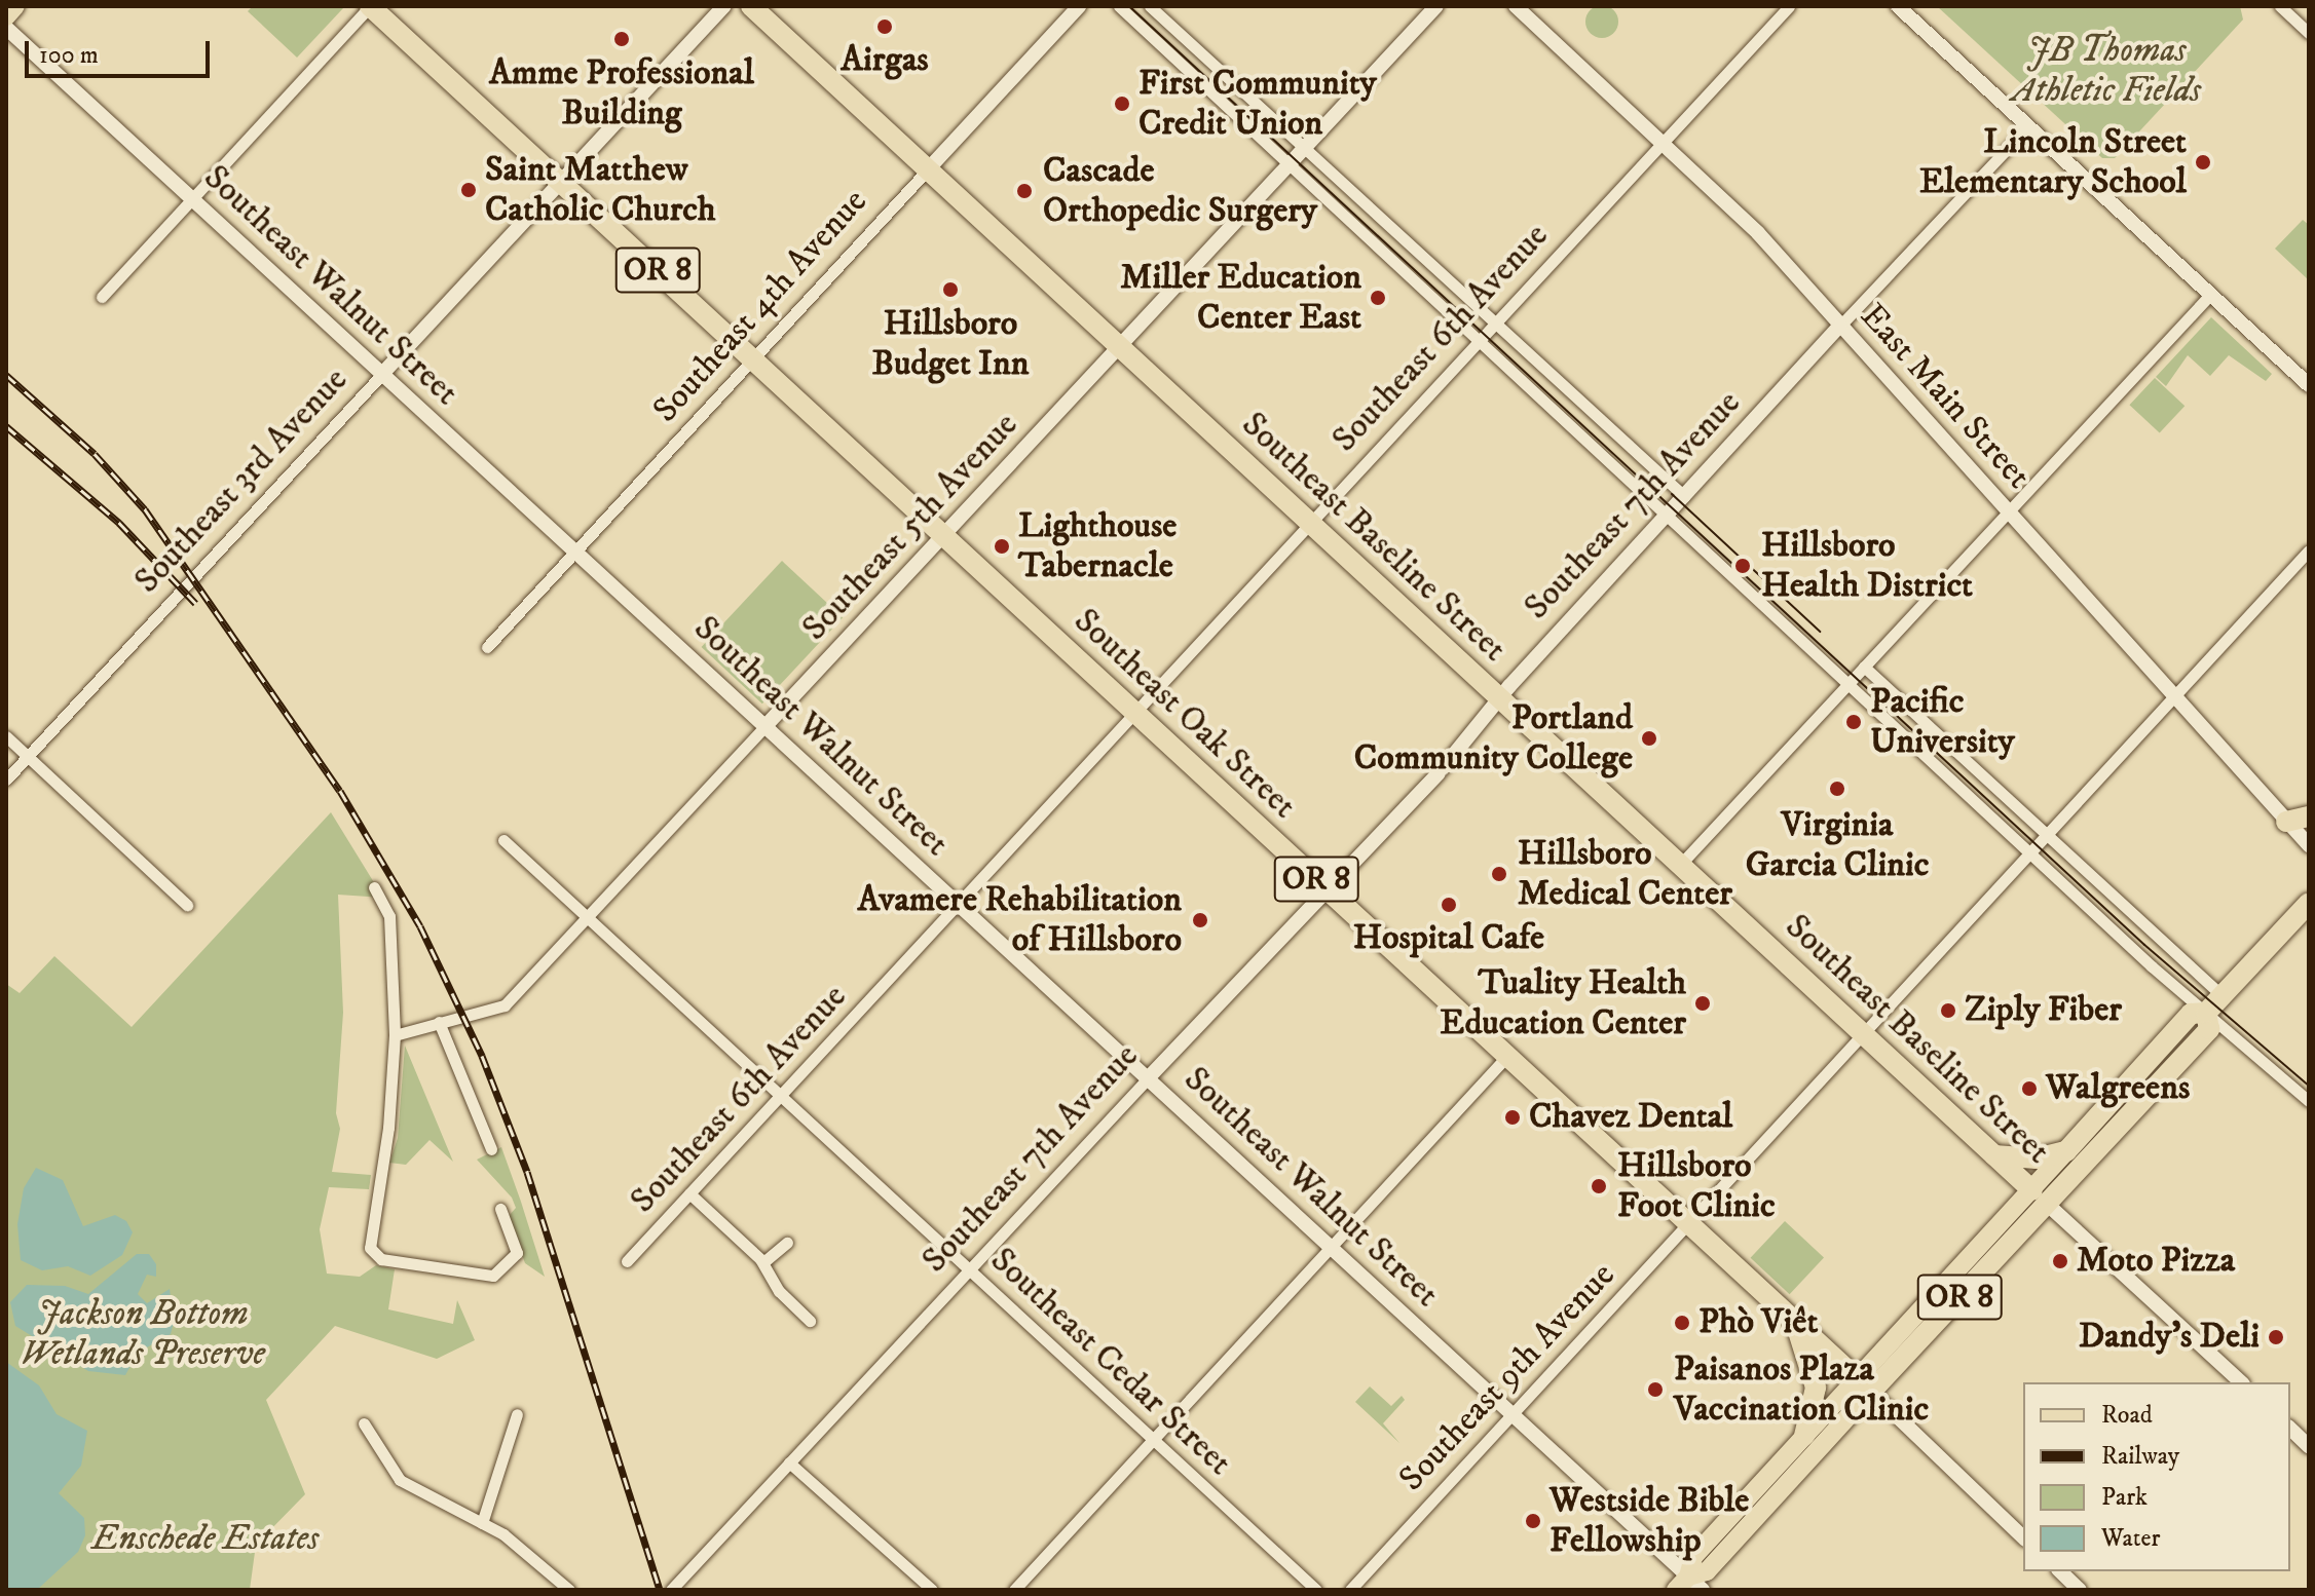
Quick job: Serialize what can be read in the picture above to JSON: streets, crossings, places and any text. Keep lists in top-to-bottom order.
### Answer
{
  "streets": {
    "highway": ["OR 8", "Southeast Baseline Street", "Southeast Oak Street"],
    "street": [
      "Southeast Walnut Street",
      "Southeast 4th Avenue",
      "Southeast 6th Avenue",
      "East Main Street",
      "Southeast 3rd Avenue",
      "Southeast 7th Avenue",
      "Southeast 5th Avenue",
      "Southeast Cedar Street",
      "Southeast 9th Avenue"
    ]
  },
  "crossings": [
    ["OR 8", "Southeast Walnut Street"],
    ["OR 8", "Southeast Baseline Street"],
    ["OR 8", "Southeast Oak Street"],
    ["Southeast Walnut Street", "Southeast 4th Avenue"],
    ["Southeast Walnut Street", "Southeast 6th Avenue"],
    ["Southeast Walnut Street", "Southeast 3rd Avenue"],
    ["Southeast Walnut Street", "Southeast 7th Avenue"],
    ["Southeast Walnut Street", "Southeast 5th Avenue"],
    ["Southeast Walnut Street", "Southeast 9th Avenue"],
    ["Southeast 4th Avenue", "Southeast Baseline Street"],
    ["Southeast 4th Avenue", "Southeast Oak Street"],
    ["Southeast 6th Avenue", "East Main Street"],
    ["Southeast 6th Avenue", "Southeast Baseline Street"],
    ["Southeast 6th Avenue", "Southeast Oak Street"],
    ["Southeast 6th Avenue", "Southeast Cedar Street"],
    ["East Main Street", "Southeast 7th Avenue"],
    ["East Main Street", "Southeast 9th Avenue"],
    ["Southeast 3rd Avenue", "Southeast Oak Street"],
    ["Southeast 7th Avenue", "Southeast Baseline Street"],
    ["Southeast 7th Avenue", "Southeast Oak Street"],
    ["Southeast 7th Avenue", "Southeast Cedar Street"],
    ["Southeast 5th Avenue", "Southeast Baseline Street"],
    ["Southeast 5th Avenue", "Southeast Oak Street"],
    ["Southeast 5th Avenue", "Southeast Cedar Street"],
    ["Southeast Baseline Street", "Southeast 9th Avenue"],
    ["Southeast Oak Street", "Southeast 9th Avenue"]
  ],
  "parks": ["JB Thomas Athletic Fields", "Jackson Bottom Wetlands Preserve", "Enschede Estates"],
  "places": [
    "Airgas",
    "Amme Professional Building",
    "First Community Credit Union",
    "Lincoln Street Elementary School",
    "Saint Matthew Catholic Church",
    "Cascade Orthopedic Surgery",
    "Hillsboro Budget Inn",
    "Miller Education Center East",
    "Lighthouse Tabernacle",
    "Hillsboro Health District",
    "Pacific University",
    "Portland Community College",
    "Virginia Garcia Clinic",
    "Hillsboro Medical Center",
    "Hospital Cafe",
    "Avamere Rehabilitation of Hillsboro",
    "Tuality Health Education Center",
    "Ziply Fiber",
    "Walgreens",
    "Chavez Dental",
    "Hillsboro Foot Clinic",
    "Moto Pizza",
    "Phò Viêt",
    "Dandy's Deli",
    "Paisanos Plaza Vaccination Clinic",
    "Westside Bible Fellowship"
  ],
  "legend": [
    "Road",
    "Railway",
    "Park",
    "Water"
  ],
  "scale_bar": "100 m"
}
